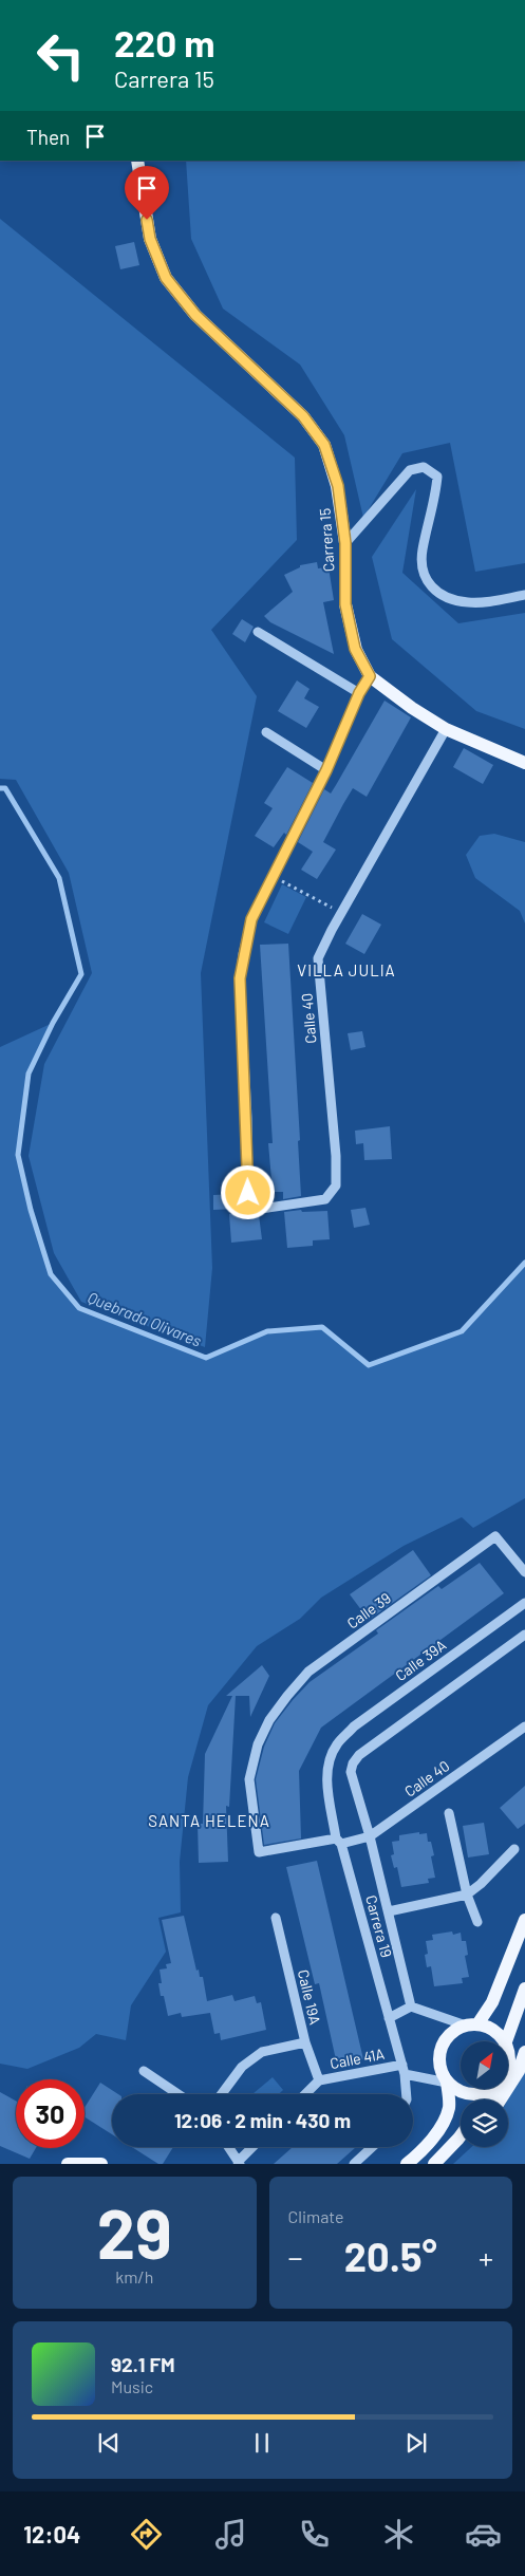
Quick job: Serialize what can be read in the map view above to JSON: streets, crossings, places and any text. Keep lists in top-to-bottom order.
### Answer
{
  "streets": {
    "main road": ["Carrera 15"],
    "street": [
      "Calle 40",
      "Calle 39",
      "Calle 39A",
      "Carrera 19",
      "Calle 19A",
      "Calle 41A"
    ]
  },
  "crossings": [
    ["Carrera 15", "Calle 40"],
    ["Calle 40", "Calle 39"],
    ["Calle 40", "Carrera 19"],
    ["Calle 39A", "Carrera 19"],
    ["Carrera 19", "Calle 41A"],
    ["Calle 19A", "Calle 41A"]
  ],
  "districts": ["VILLA JULIA", "SANTA HELENA"],
  "water": ["Quebrada Olivares"],
  "north": "top right",
  "page": {
    "turn": ["220 m", "Carrera 15"],
    "then": "Then",
    "limit": "30",
    "trip": "12:06 · 2 min · 430 m",
    "tile": [
      ["29", "km/h"],
      "Climate"
    ],
    "heat": ["−", "20.5°", "+"],
    "song": ["92.1 FM", "Music"],
    "tabs": "12:04"
  }
}
